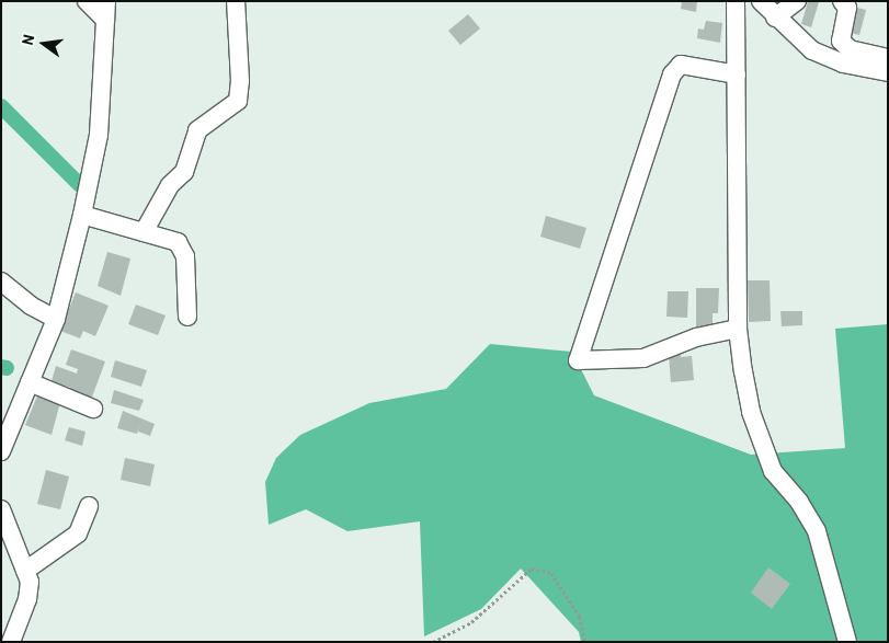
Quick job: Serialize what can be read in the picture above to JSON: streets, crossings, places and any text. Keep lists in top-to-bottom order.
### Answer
{
  "north": "left"
}
